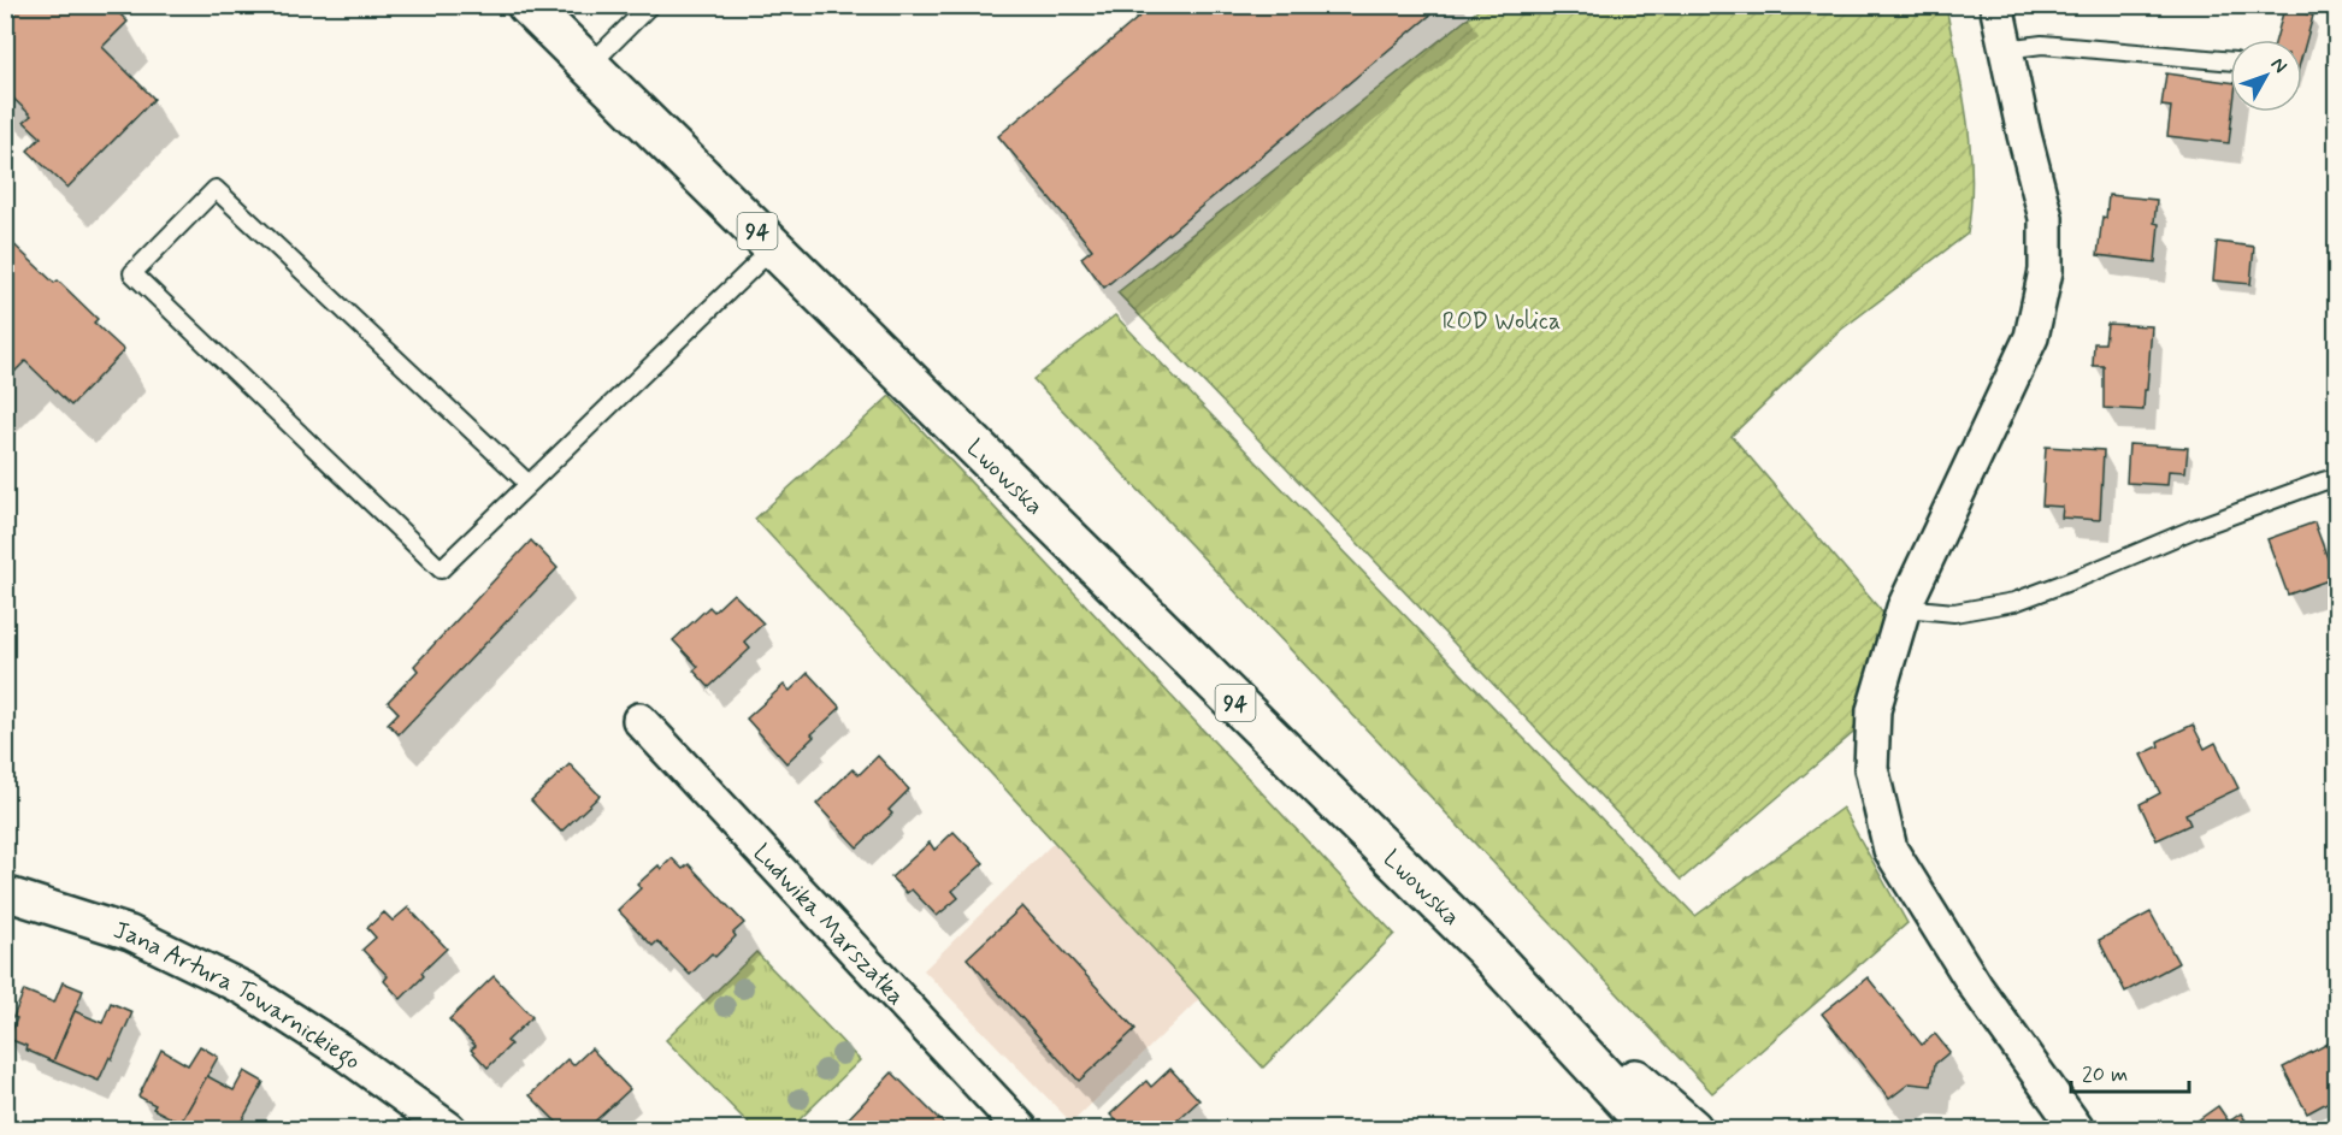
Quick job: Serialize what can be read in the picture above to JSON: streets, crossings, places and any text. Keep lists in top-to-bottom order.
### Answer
{
  "streets": {
    "main road": ["94", "Lwowska"],
    "street": ["Ludwika Marszałka", "Jana Artura Towarnickiego"]
  },
  "parks": ["ROD Wolica"],
  "scale_bar": "20 m",
  "north": "top right"
}
